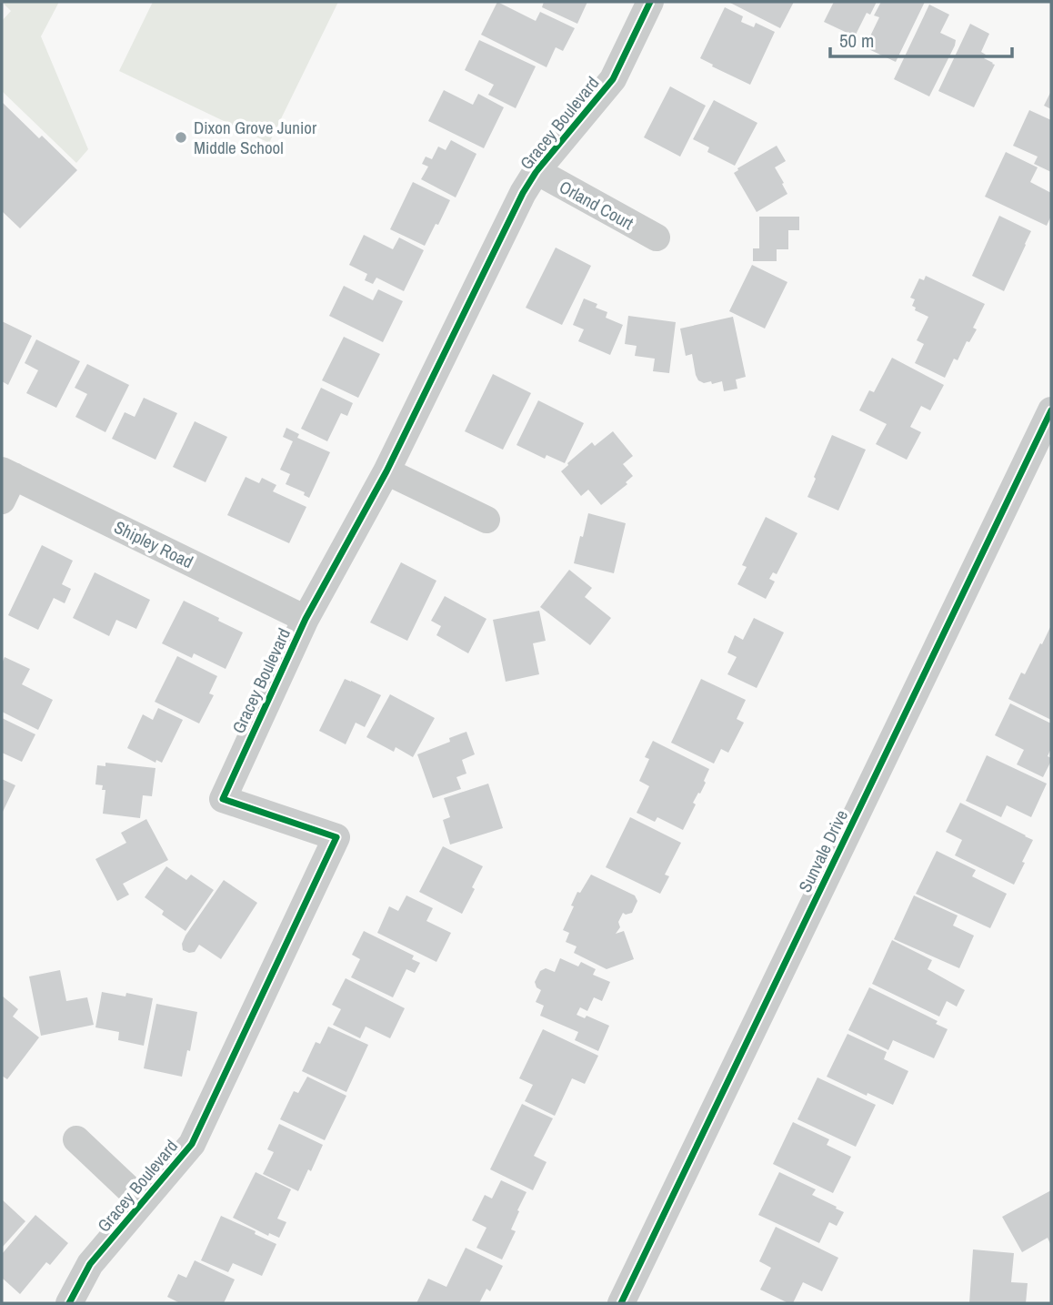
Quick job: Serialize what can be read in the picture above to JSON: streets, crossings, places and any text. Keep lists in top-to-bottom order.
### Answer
{
  "streets": {
    "street": [
      "Gracey Boulevard",
      "Orland Court",
      "Shipley Road",
      "Sunvale Drive"
    ]
  },
  "crossings": [
    ["Gracey Boulevard", "Orland Court"],
    ["Gracey Boulevard", "Shipley Road"]
  ],
  "places": ["Dixon Grove Junior Middle School"],
  "scale_bar": "50 m"
}
